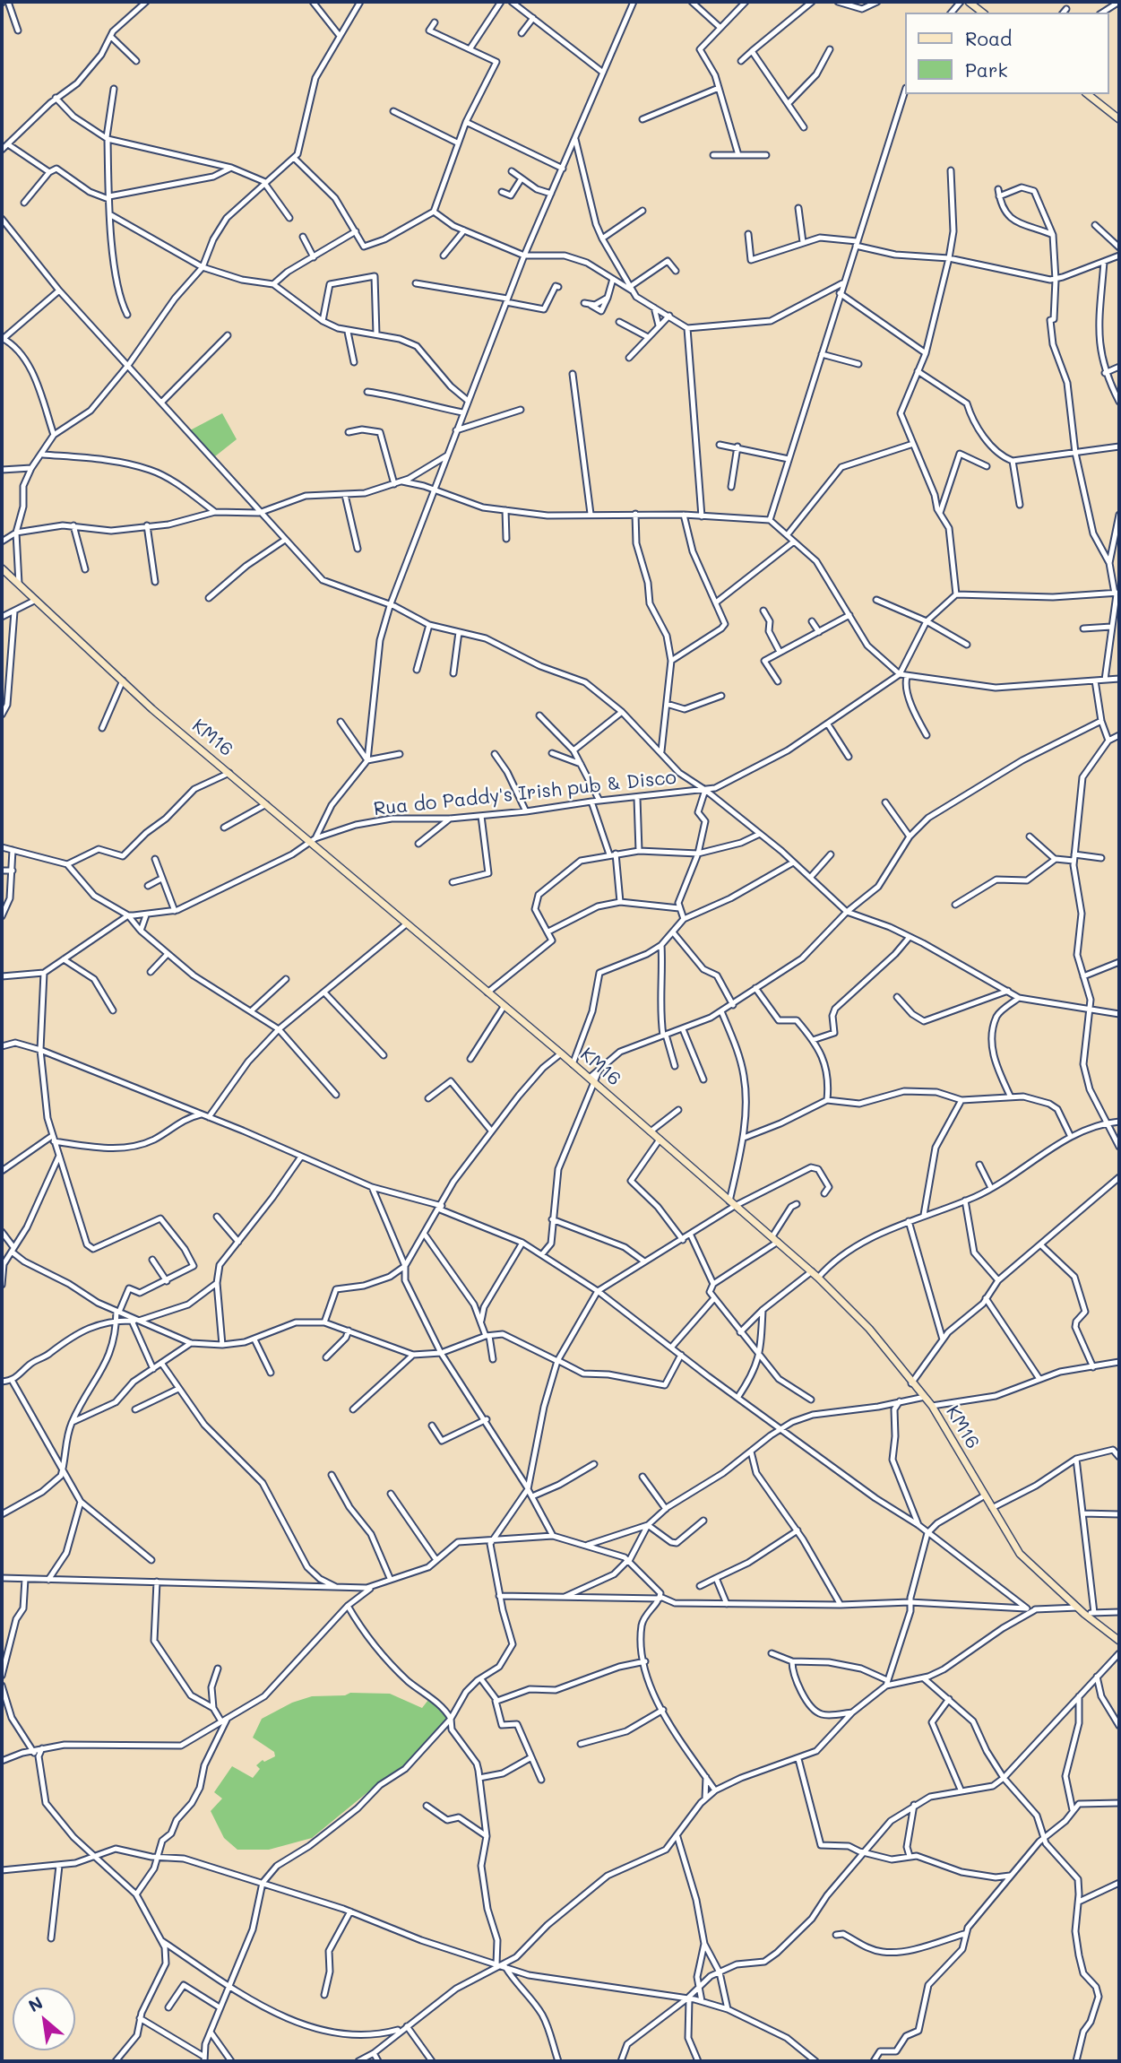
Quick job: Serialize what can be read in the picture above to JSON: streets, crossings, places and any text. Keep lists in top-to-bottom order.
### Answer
{
  "streets": {
    "street": ["KM16", "Rua do Paddy's Irish pub & Disco"]
  },
  "crossings": [
    ["KM16", "Rua do Paddy's Irish pub & Disco"]
  ],
  "legend": ["Road", "Park"],
  "north": "top left"
}
